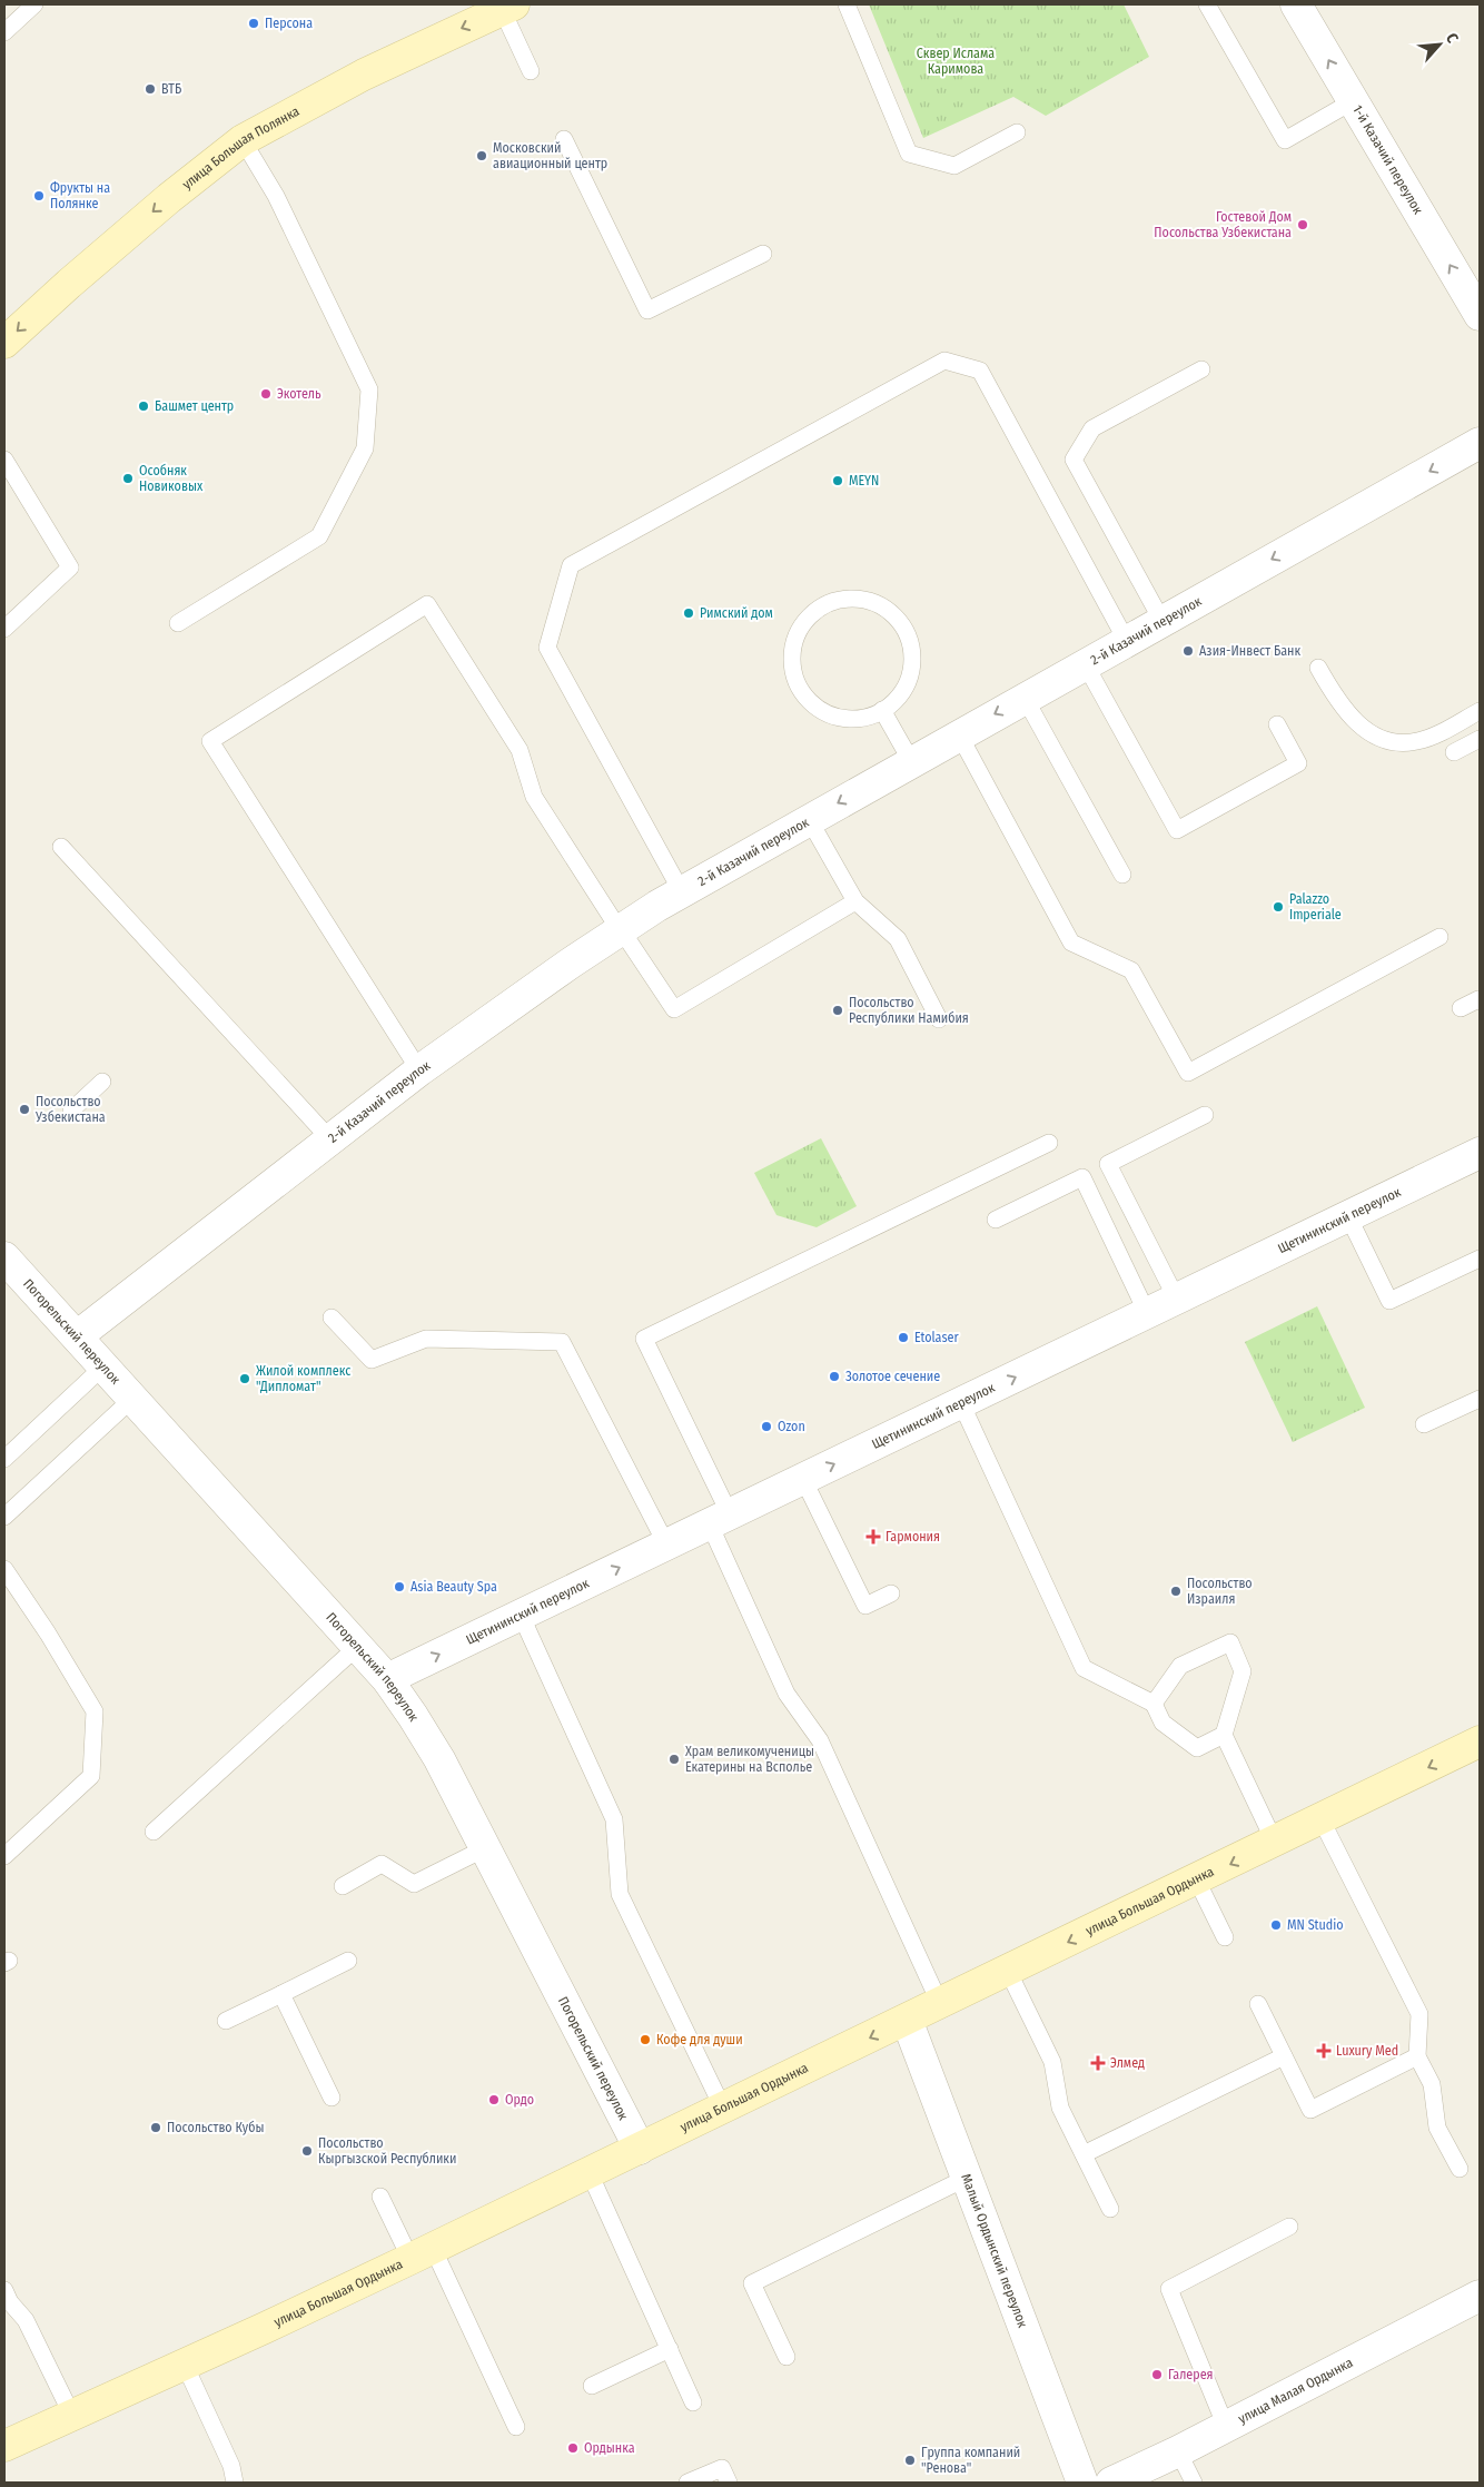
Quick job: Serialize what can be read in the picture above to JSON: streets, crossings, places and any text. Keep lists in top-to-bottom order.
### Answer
{
  "streets": {
    "main road": ["улица Большая Полянка", "улица Большая Ордынка"],
    "street": [
      "1-й Казачий переулок",
      "2-й Казачий переулок",
      "Щетининский переулок",
      "Погорельский переулок",
      "Малый Ордынский переулок",
      "улица Малая Ордынка"
    ]
  },
  "crossings": [
    ["2-й Казачий переулок", "Погорельский переулок"],
    ["Щетининский переулок", "Погорельский переулок"],
    ["Погорельский переулок", "улица Большая Ордынка"],
    ["улица Большая Ордынка", "Малый Ордынский переулок"]
  ],
  "one_way": [
    "улица Большая Полянка",
    "1-й Казачий переулок",
    "Щетининский переулок",
    "улица Большая Ордынка"
  ],
  "parks": ["Сквер Ислама Каримова"],
  "places": {
    "other": [
      "Персона",
      "ВТБ",
      "Московский авиационный центр",
      "Фрукты на Полянке",
      "Гостевой Дом Посольства Узбекистана",
      "Экотель",
      "Башмет центр",
      "Особняк Новиковых",
      "MEYN",
      "Римский дом",
      "Азия-Инвест Банк",
      "Palazzo Imperiale",
      "Посольство Республики Намибия",
      "Посольство Узбекистана",
      "Etolaser",
      "Золотое сечение",
      "Жилой комплекс \"Дипломат\"",
      "Ozon",
      "Asia Beauty Spa",
      "Посольство Израиля",
      "Храм великомученицы Екатерины на Всполье",
      "MN Studio",
      "Кофе для души",
      "Ордо",
      "Посольство Кубы",
      "Посольство Кыргызской Республики",
      "Галерея",
      "Ордынка",
      "Группа компаний \"Ренова\""
    ],
    "health": ["Гармония", "Luxury Med", "Элмед"]
  },
  "north": "top right"
}
